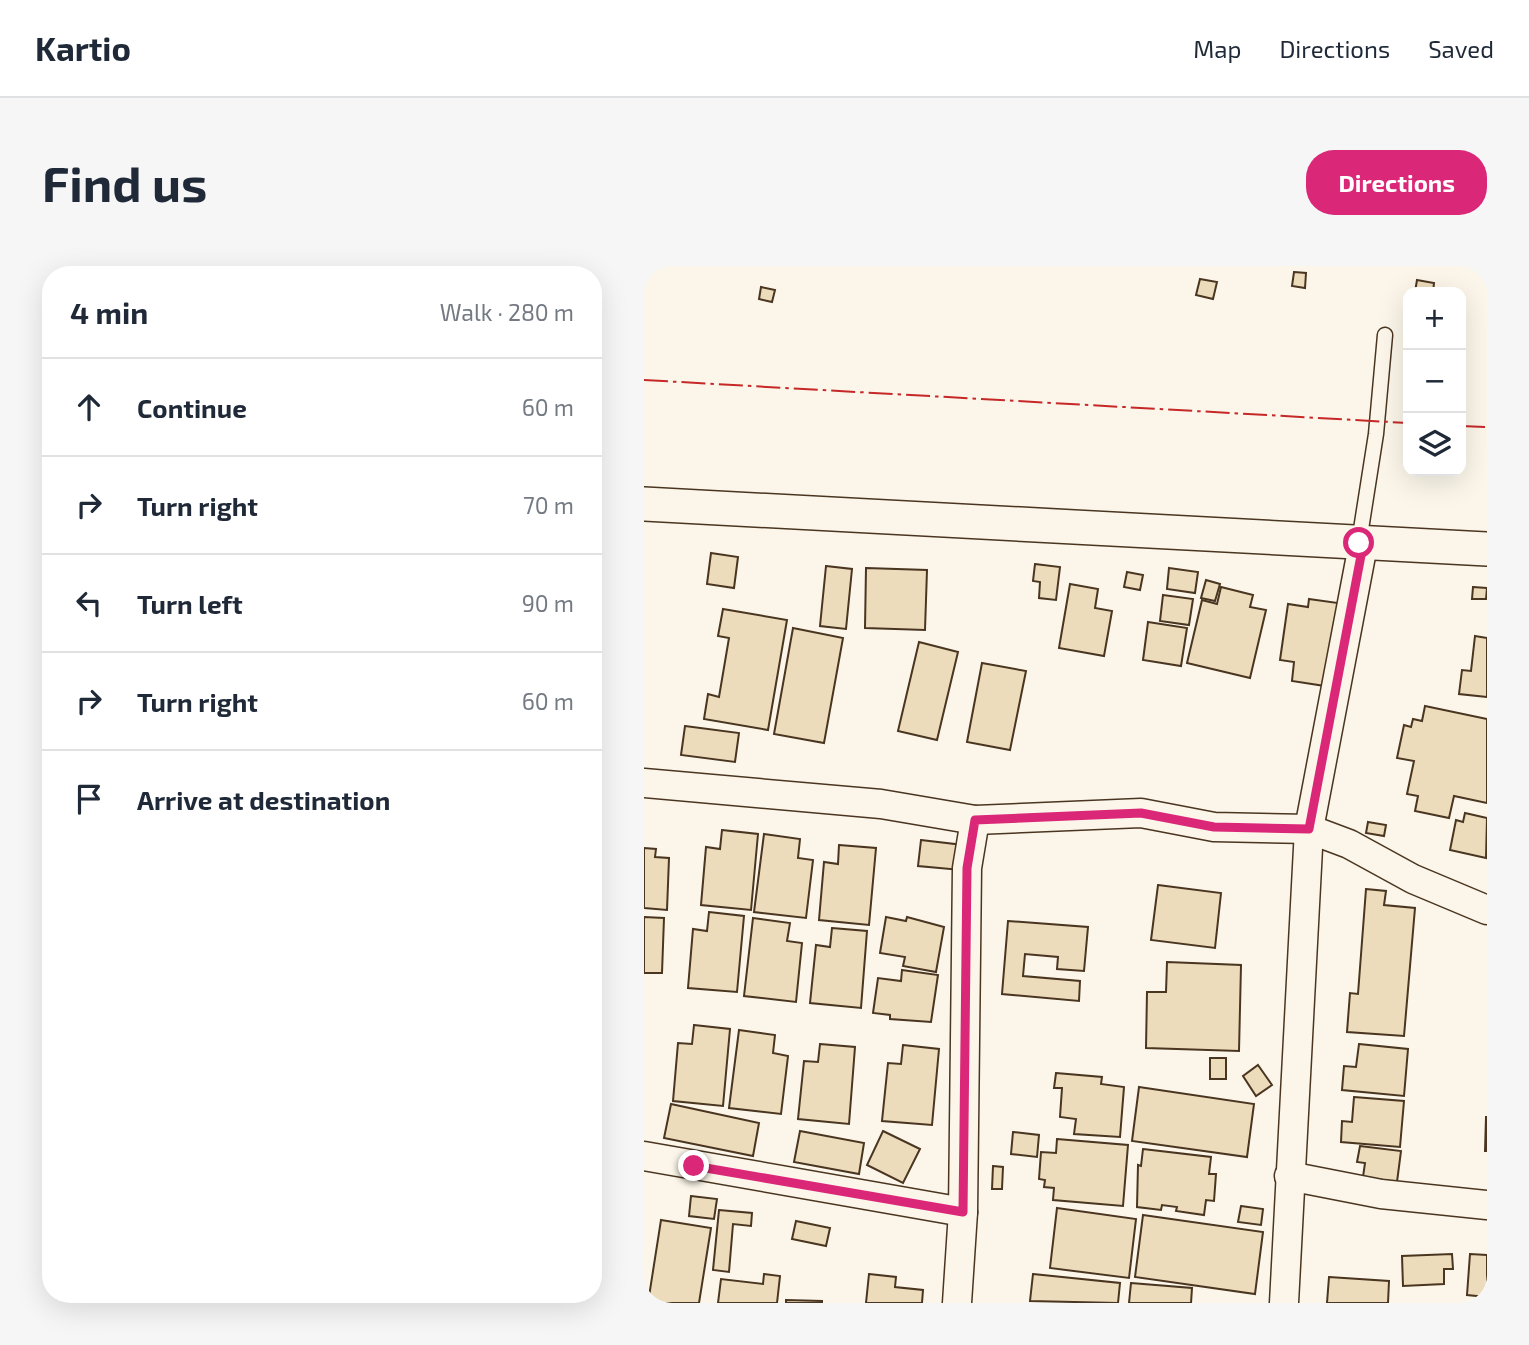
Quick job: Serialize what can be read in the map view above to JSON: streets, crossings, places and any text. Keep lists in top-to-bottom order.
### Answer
{
  "page": {
    "header": "Kartio",
    "nav": ["Map", "Directions", "Saved"],
    "buttons": "Directions",
    "title": "Find us",
    "heading": ["4 min", "Walk · 280 m"],
    "map_buttons": ["+", "−"],
    "list": [
      ["Continue", "60 m"],
      ["Turn right", "70 m"],
      ["Turn left", "90 m"],
      ["Turn right", "60 m"],
      "Arrive at destination"
    ]
  }
}
